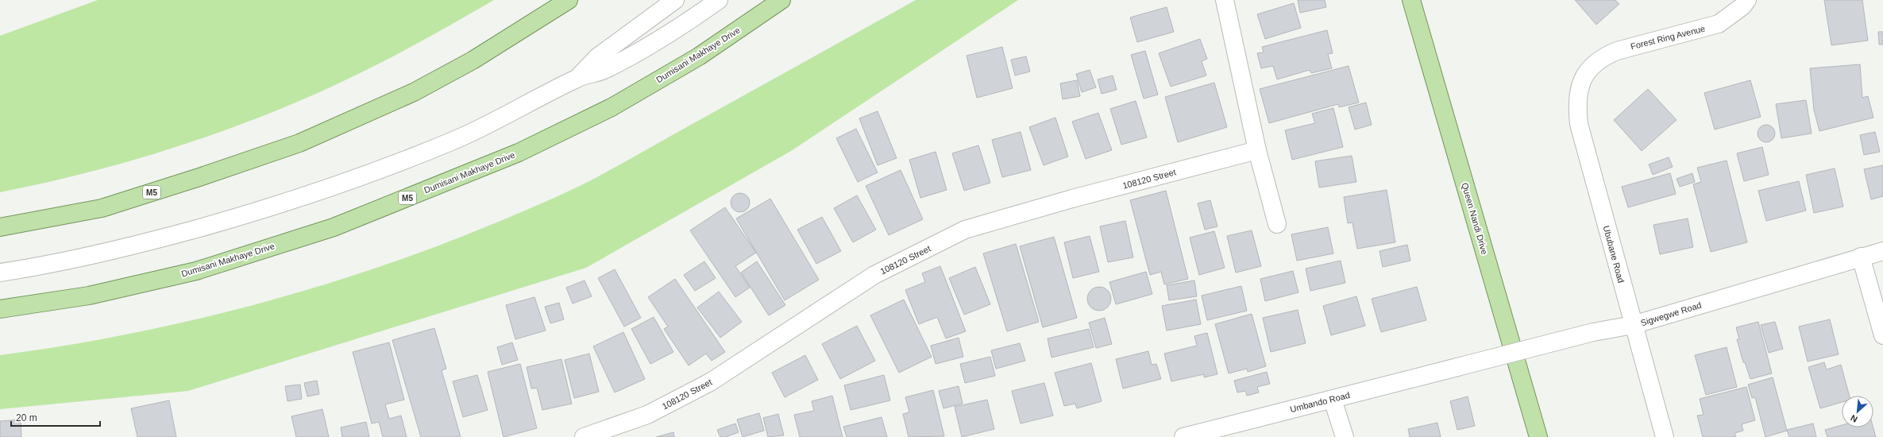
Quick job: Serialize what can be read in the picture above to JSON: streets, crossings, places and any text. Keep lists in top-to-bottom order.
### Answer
{
  "streets": {
    "main road": ["Dumisani Makhaye Drive", "M5", "Queen Nandi Drive"],
    "street": [
      "Forest Ring Avenue",
      "108120 Street",
      "Ububane Road",
      "Sigwegwe Road",
      "Umbando Road"
    ]
  },
  "crossings": [
    ["Forest Ring Avenue", "Ububane Road"],
    ["Ububane Road", "Sigwegwe Road"],
    ["Sigwegwe Road", "Umbando Road"]
  ],
  "scale_bar": "20 m",
  "north": "bottom left"
}
